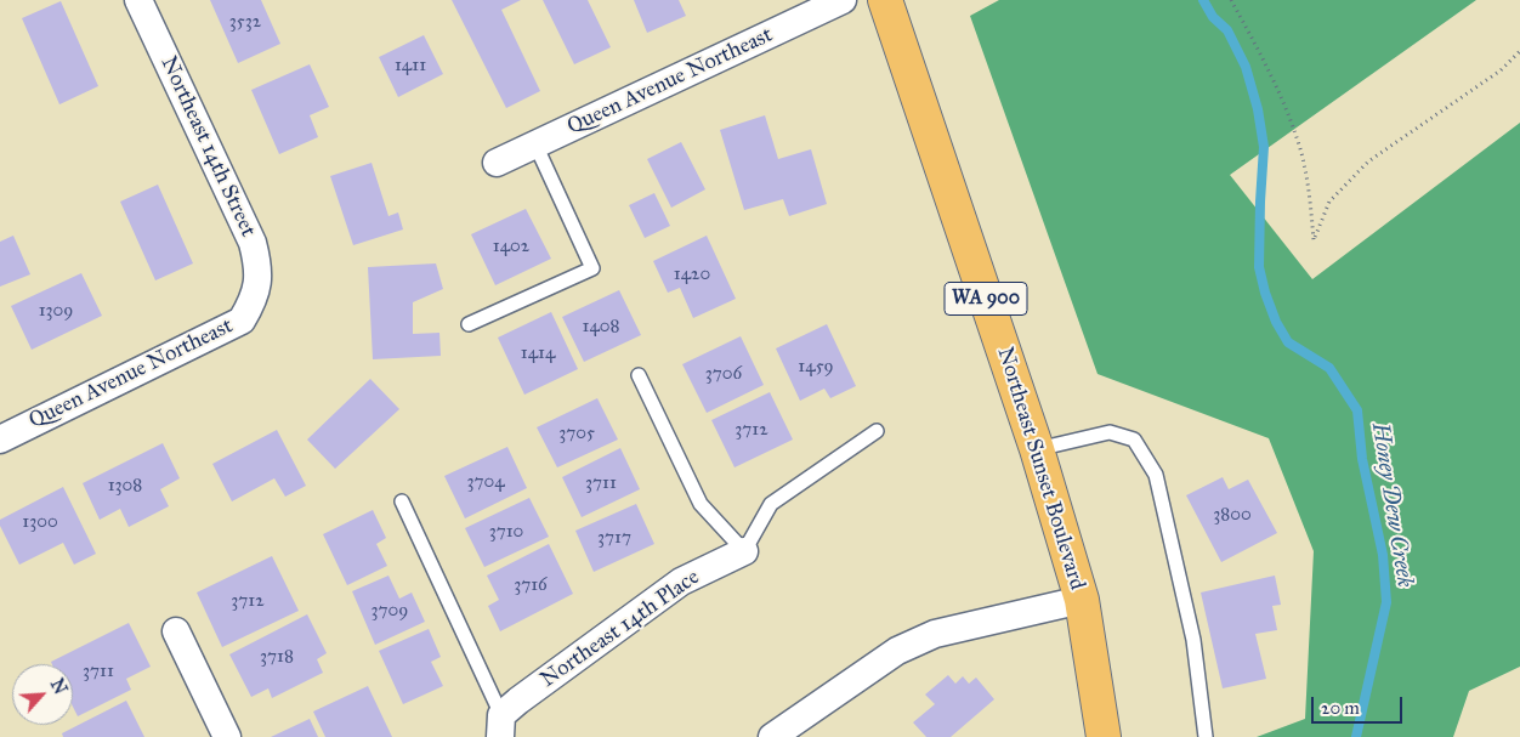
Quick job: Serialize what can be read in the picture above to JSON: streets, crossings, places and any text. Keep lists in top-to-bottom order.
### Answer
{
  "streets": {
    "main road": ["WA 900", "Northeast Sunset Boulevard"],
    "street": ["Queen Avenue Northeast", "Northeast 14th Street", "Northeast 14th Place"]
  },
  "crossings": [
    ["Queen Avenue Northeast", "Northeast 14th Street"]
  ],
  "water": ["Honey Dew Creek"],
  "house_numbers": [
    "3532",
    "1411",
    "1402",
    "1420",
    "1309",
    "1408",
    "1414",
    "1459",
    "3706",
    "3712",
    "3705",
    "3704",
    "3711",
    "1308",
    "3800",
    "1300",
    "3710",
    "3717",
    "3716",
    "3712",
    "3709",
    "3718",
    "3711"
  ],
  "scale_bar": "20 m",
  "north": "top right"
}
